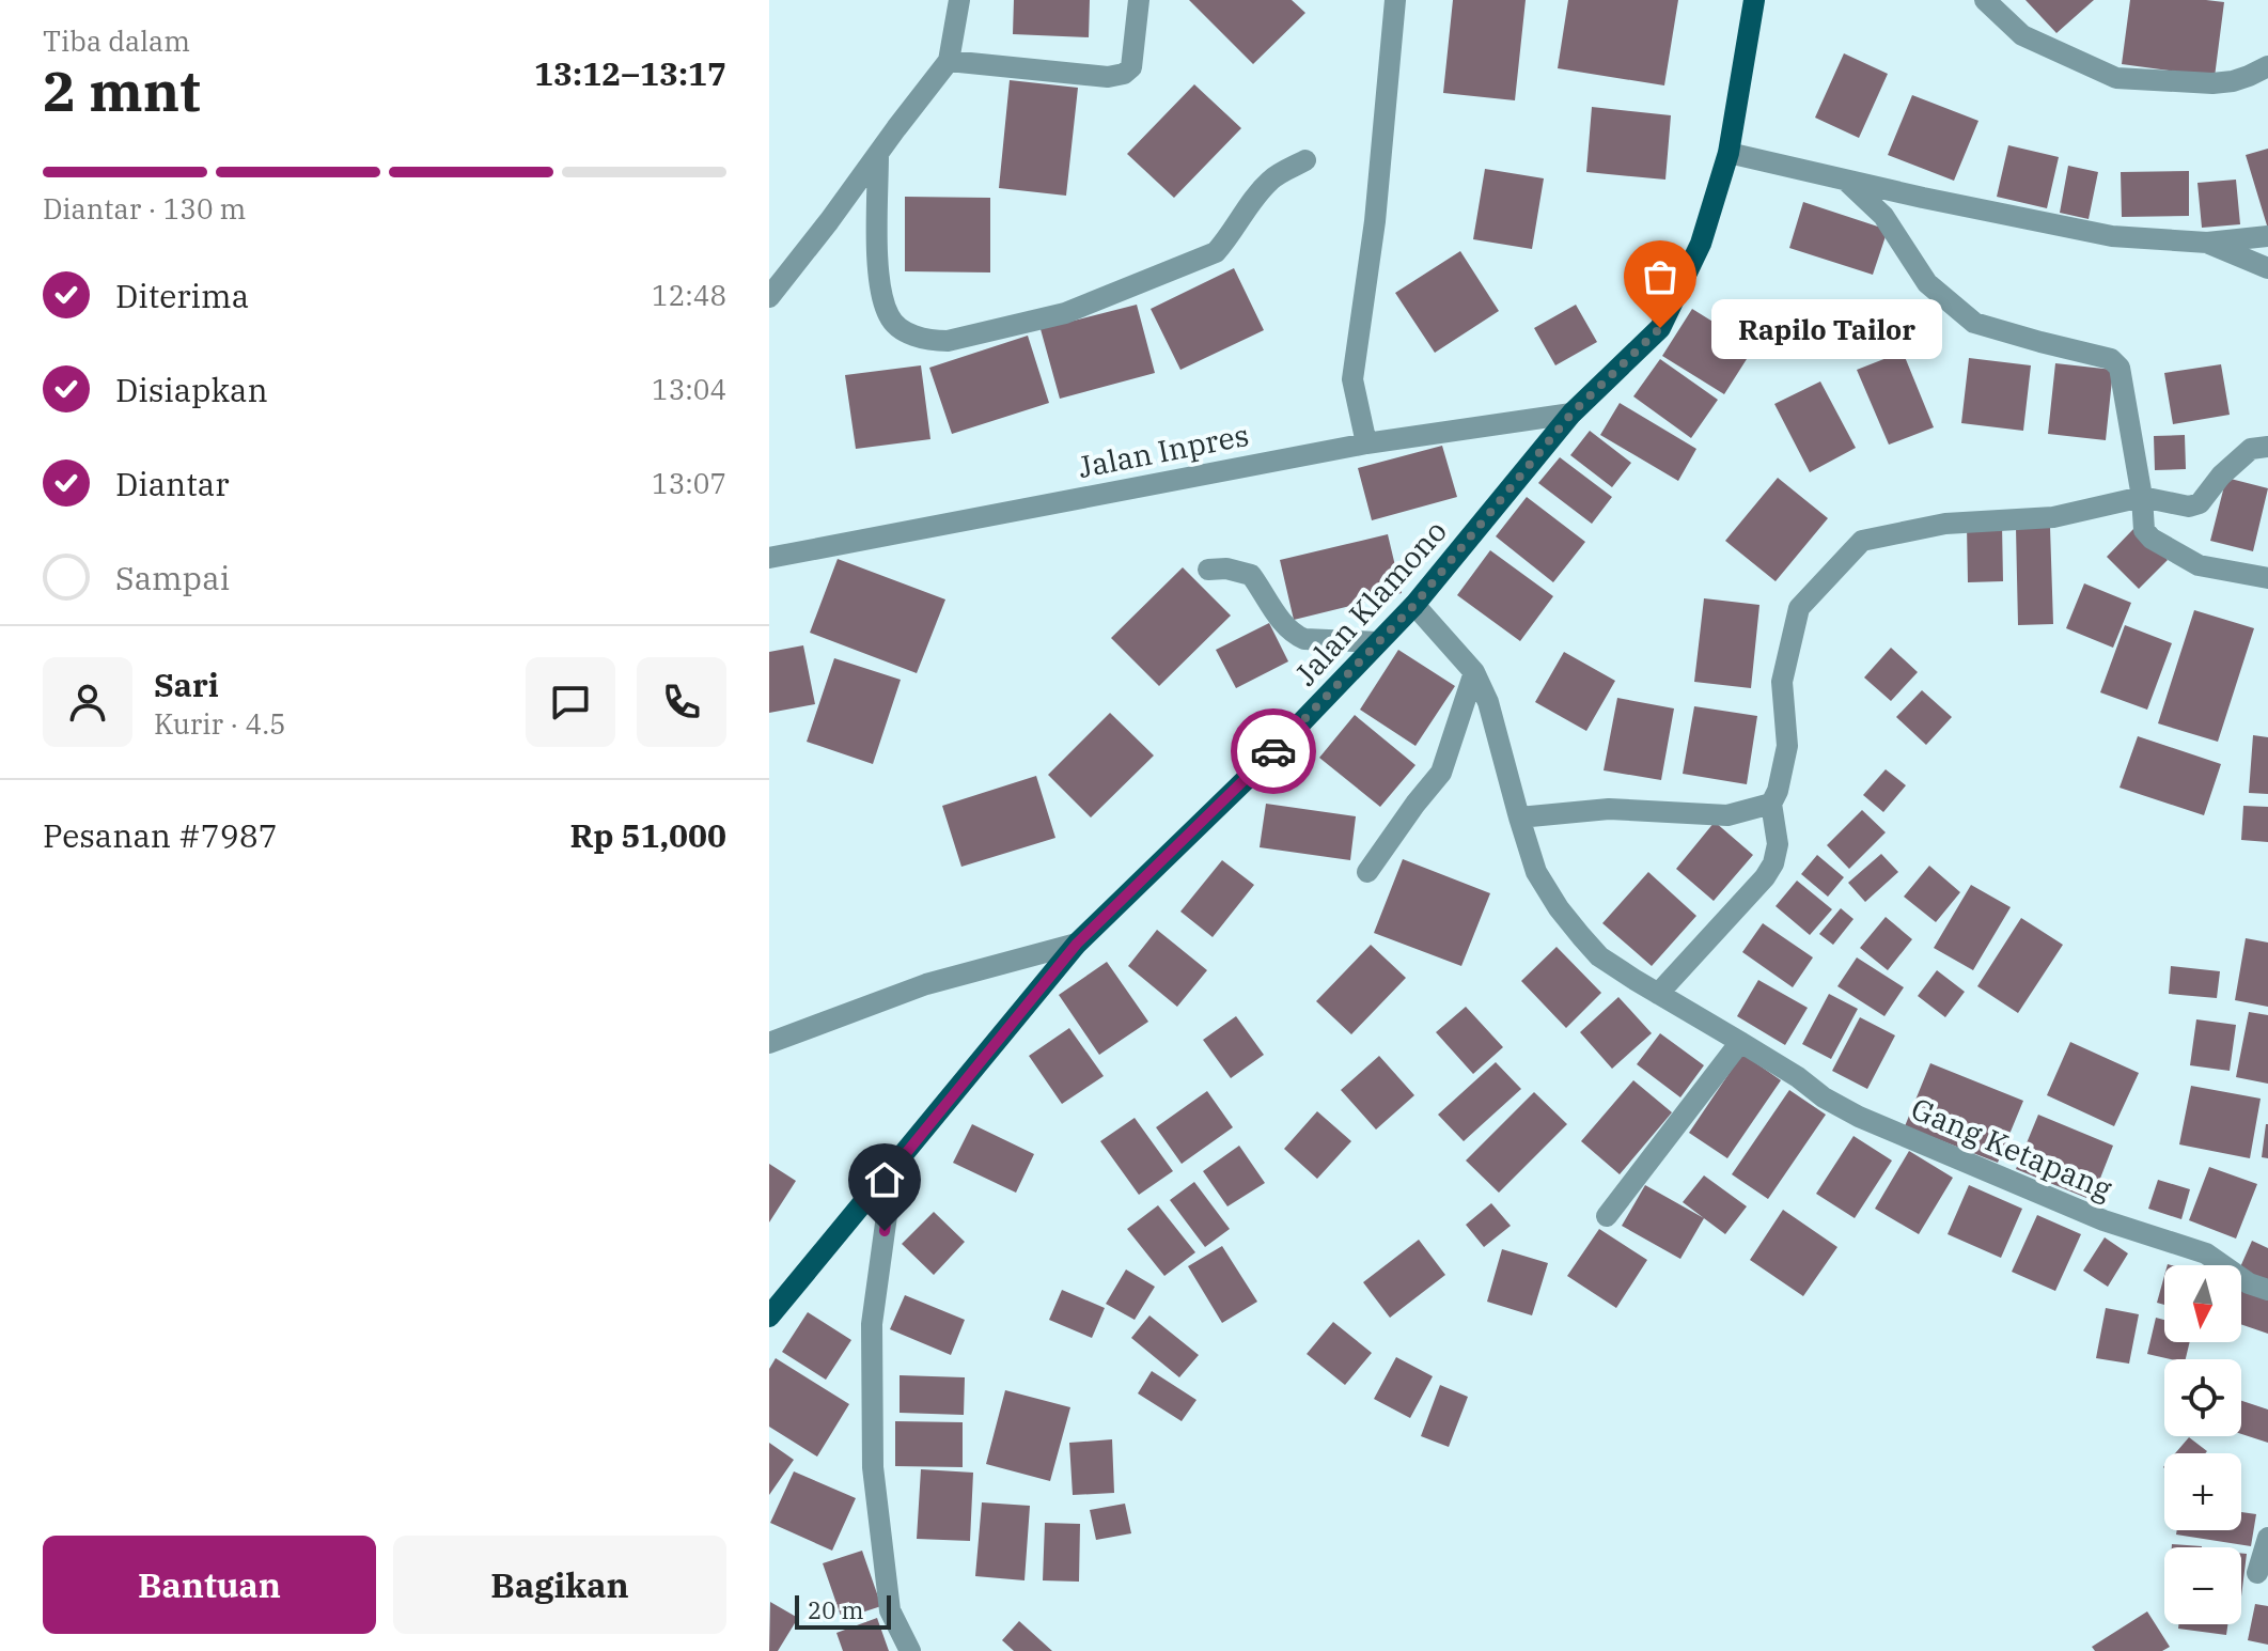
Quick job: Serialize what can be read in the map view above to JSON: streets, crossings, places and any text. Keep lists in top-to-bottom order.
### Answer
{
  "streets": {
    "main road": ["Jalan Klamono"],
    "street": ["Jalan Inpres", "Gang Ketapang"]
  },
  "crossings": [
    ["Jalan Inpres", "Jalan Klamono"],
    ["Jalan Klamono", "Gang Ketapang"]
  ],
  "places": ["Rapilo Tailor"],
  "scale_bar": "20 m",
  "north": "bottom",
  "page": {
    "heading": ["2 mnt", "Tiba dalam", "13:12–13:17"],
    "panel": [
      "Sari",
      "Kurir · 4.5",
      "Pesanan #7987",
      "Rp 51,000"
    ],
    "bar": "Diantar · 130 m",
    "list": [
      ["Diterima", "12:48"],
      ["Disiapkan", "13:04"],
      ["Diantar", "13:07"],
      "Sampai"
    ],
    "bubble": "Rapilo Tailor",
    "map_buttons": ["+", "−"],
    "buttons": ["Bantuan", "Bagikan"],
    "scale": "20 m"
  }
}
